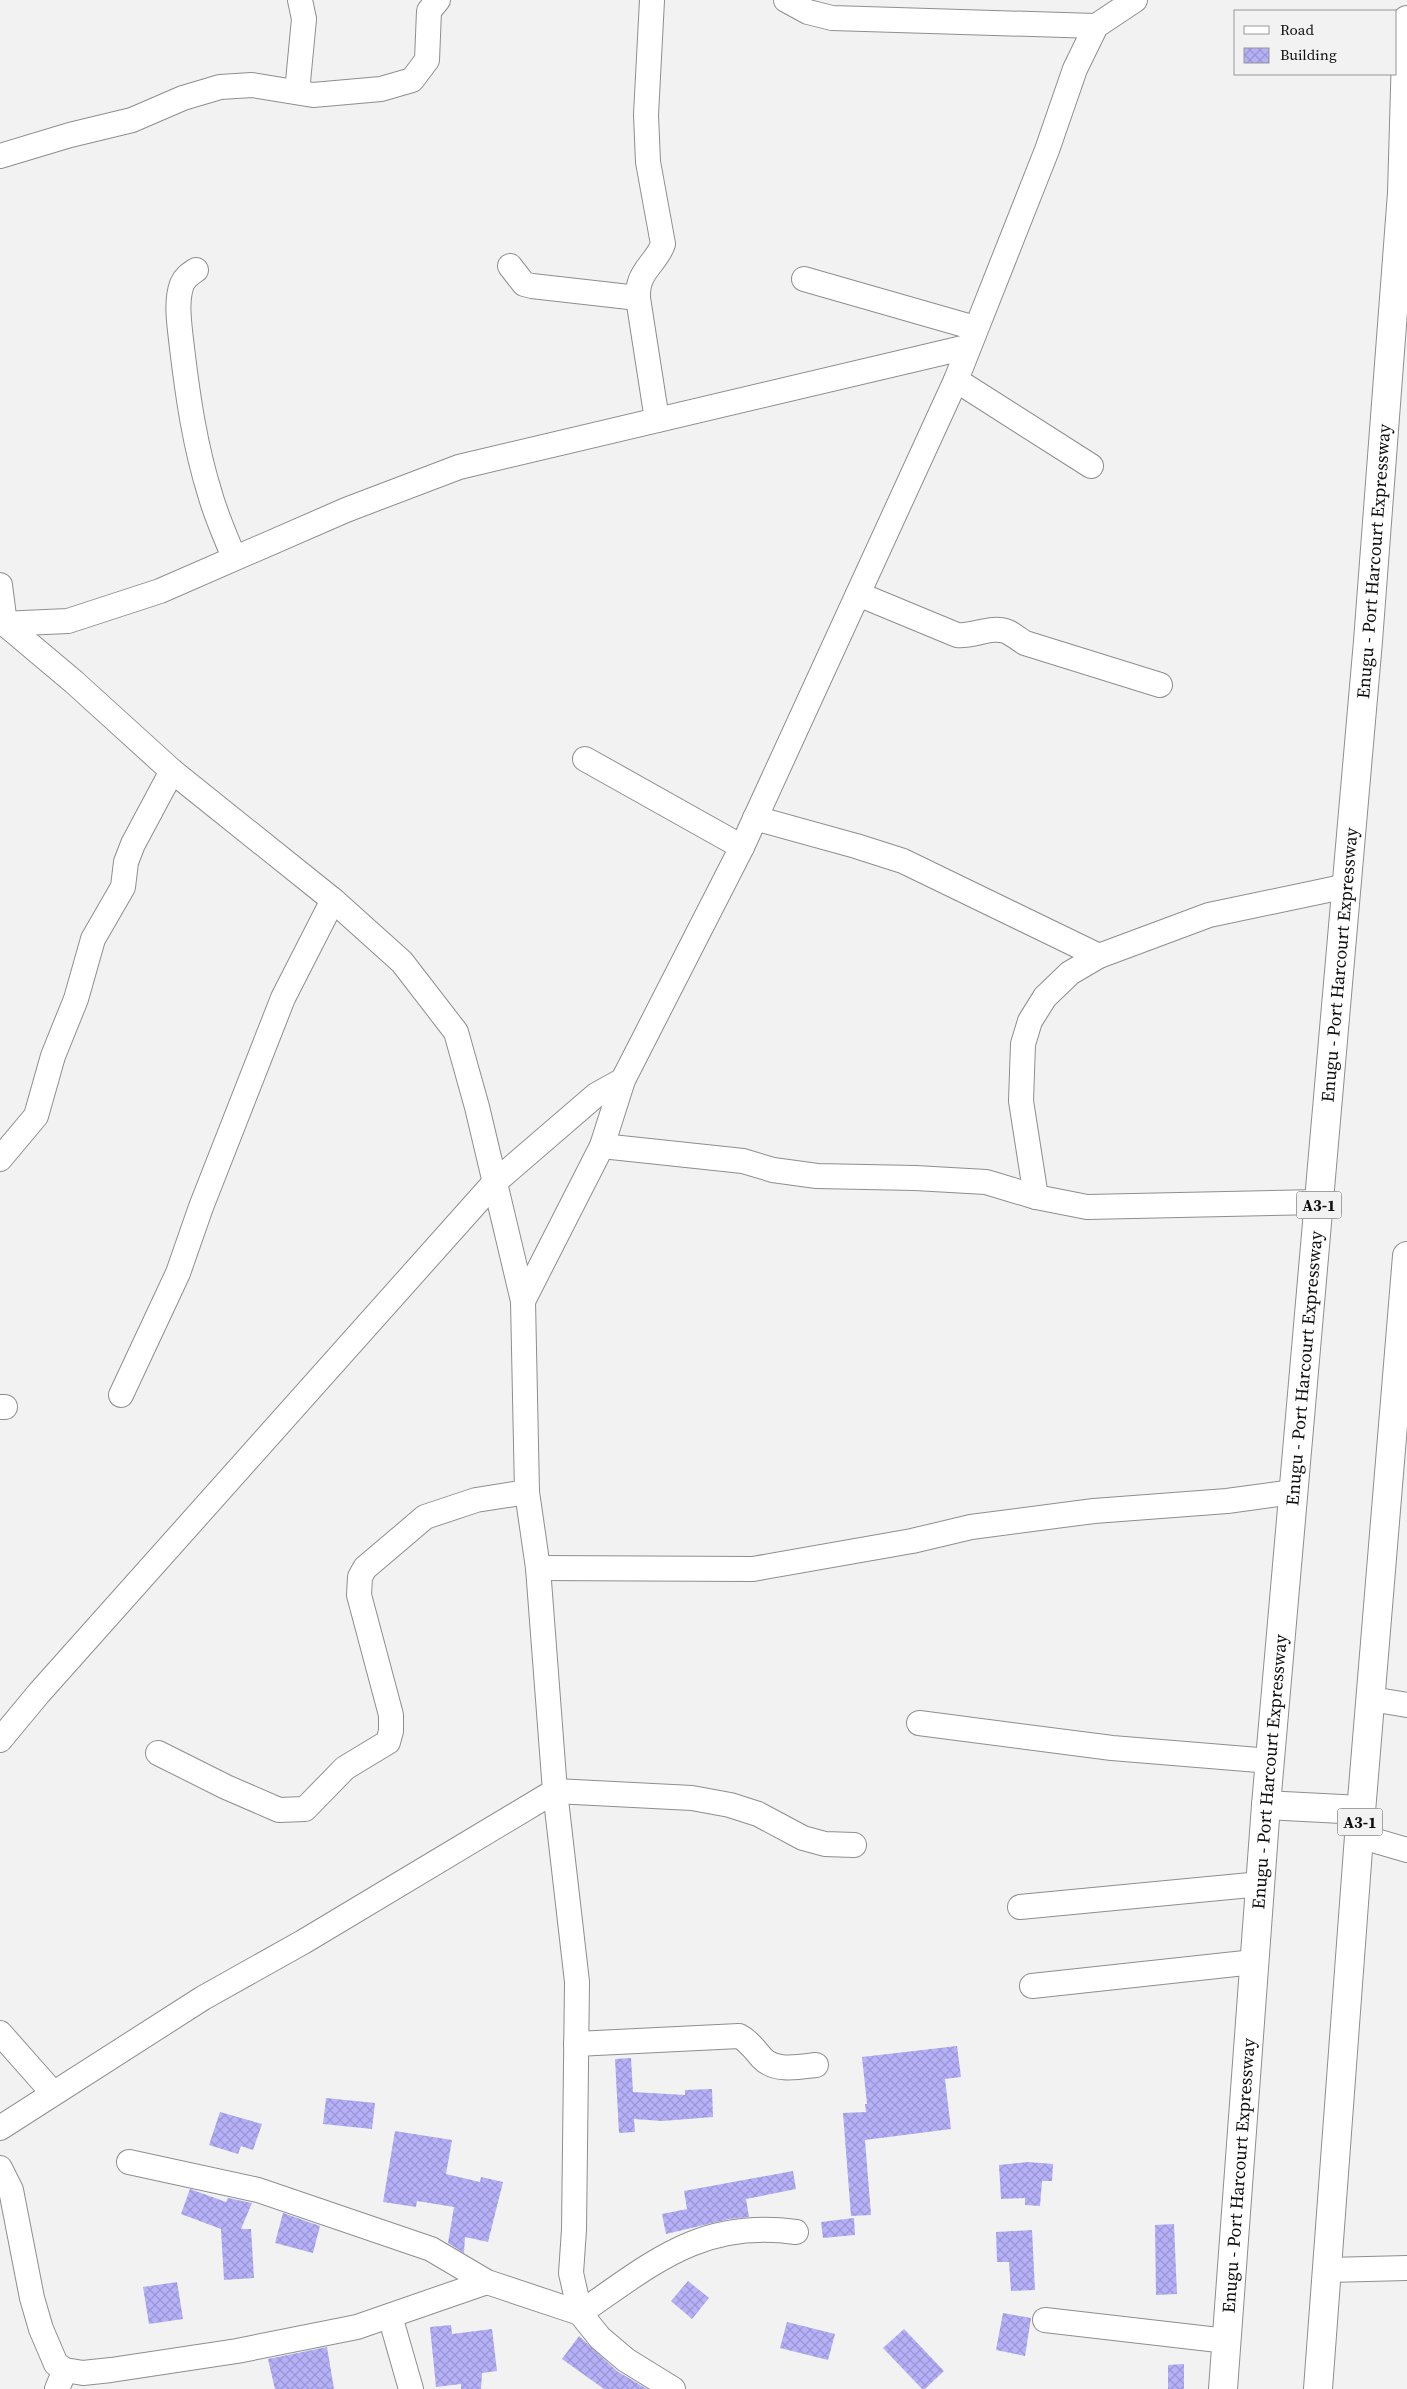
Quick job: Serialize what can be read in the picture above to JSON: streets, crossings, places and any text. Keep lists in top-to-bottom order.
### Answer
{
  "streets": {
    "highway": ["Enugu - Port Harcourt Expressway", "A3-1"]
  },
  "legend": ["Road", "Building"]
}
